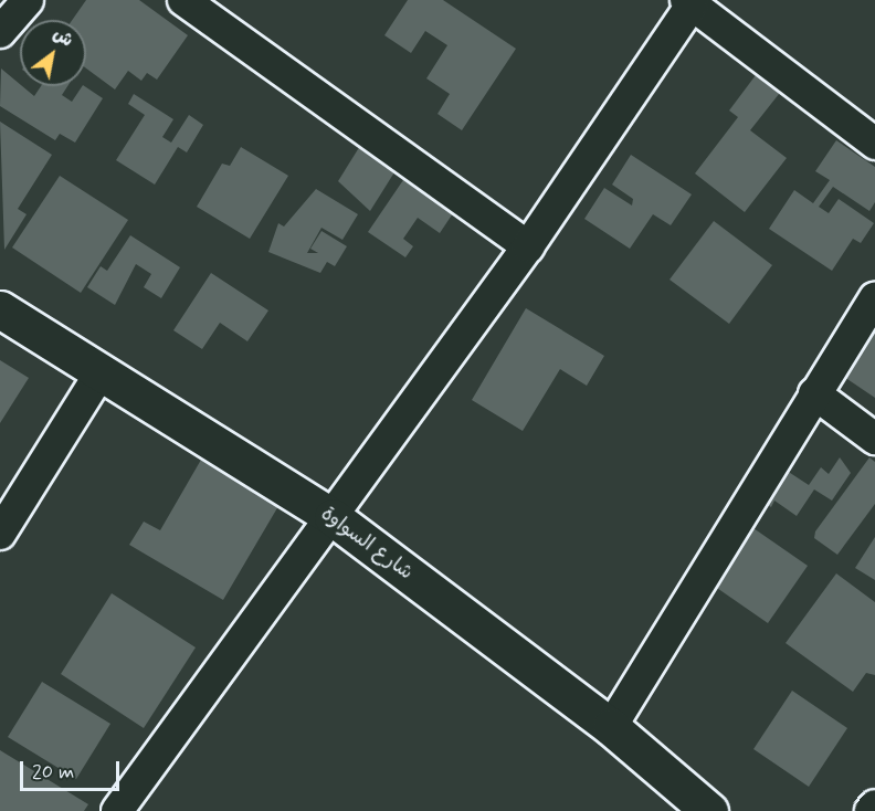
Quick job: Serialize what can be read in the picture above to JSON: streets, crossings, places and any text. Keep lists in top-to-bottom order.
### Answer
{
  "streets": {
    "street": ["شارع السواوة"]
  },
  "scale_bar": "20 m",
  "north": "top right"
}
